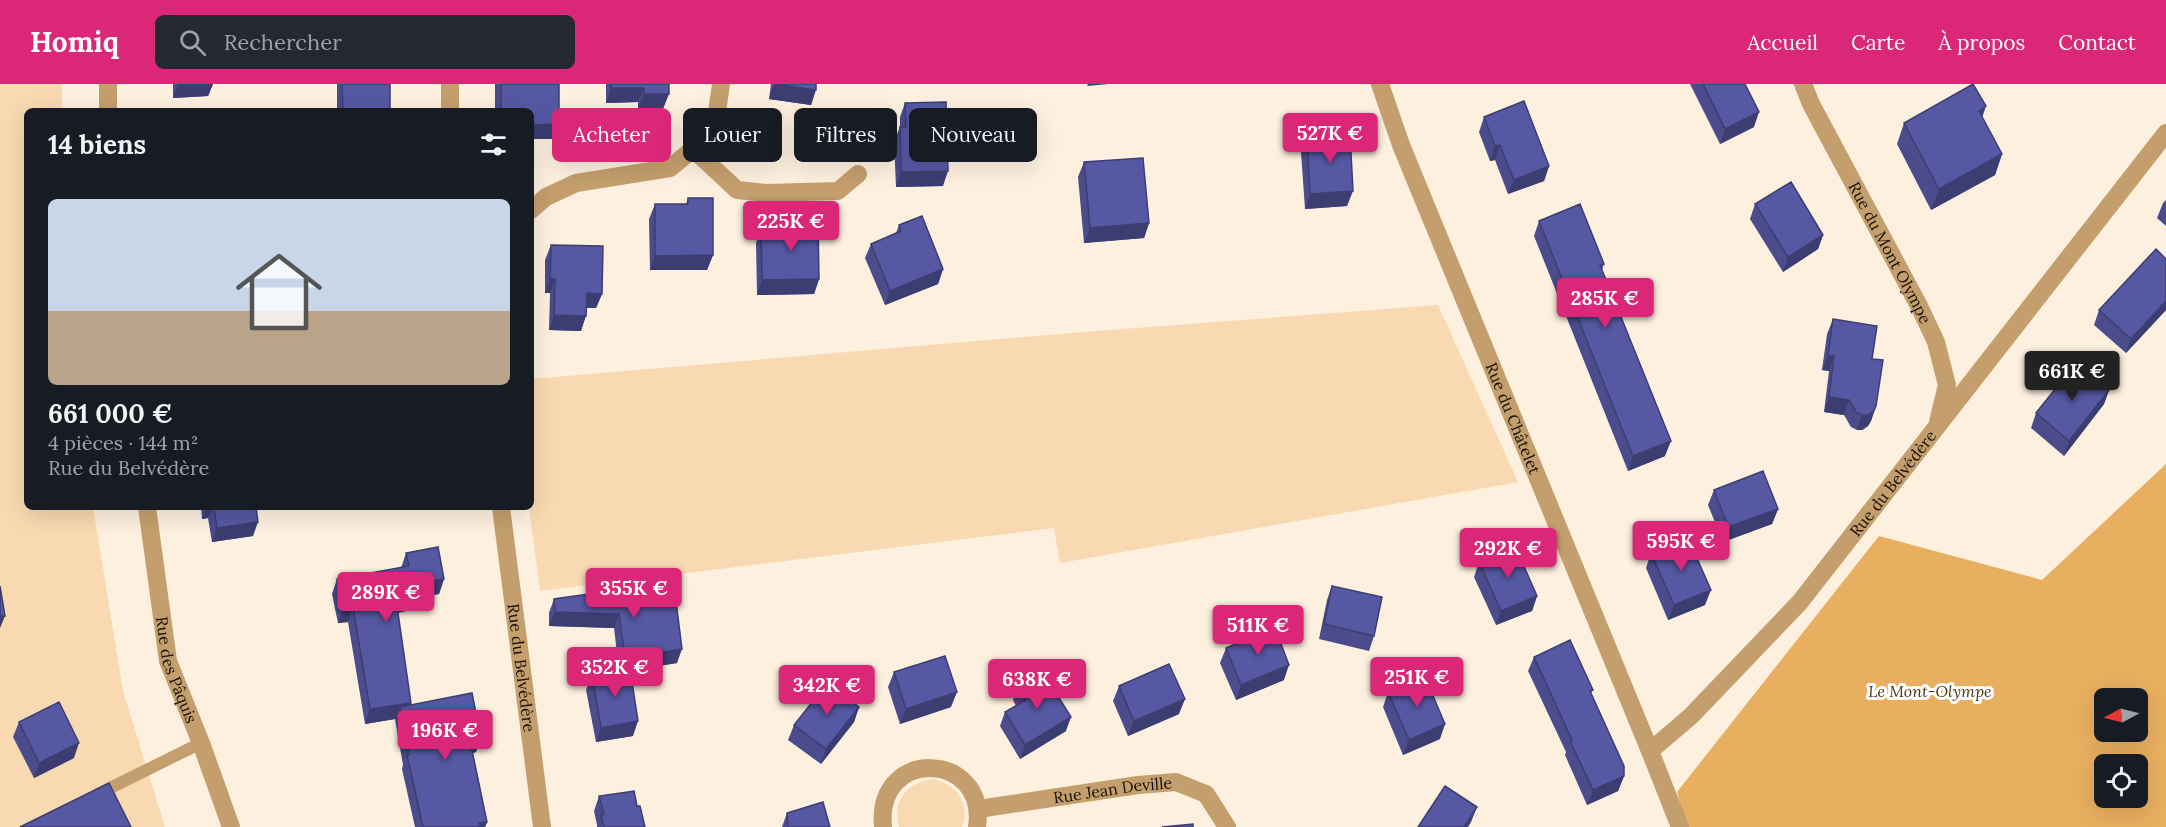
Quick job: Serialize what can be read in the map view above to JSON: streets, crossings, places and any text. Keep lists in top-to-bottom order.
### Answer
{
  "streets": {
    "street": [
      "Rue du Mont Olympe",
      "Rue du Châtelet",
      "Rue du Belvédère",
      "Rue des Pâquis",
      "Rue Jean Deville"
    ]
  },
  "crossings": [
    ["Rue du Mont Olympe", "Rue du Belvédère"],
    ["Rue du Châtelet", "Rue du Belvédère"]
  ],
  "parks": ["Le Mont-Olympe"],
  "north": "left",
  "page": {
    "header": "Homiq",
    "search": "Rechercher",
    "nav": [
      "Accueil",
      "Carte",
      "À propos",
      "Contact"
    ],
    "chip": [
      "Acheter",
      "Louer",
      "Filtres",
      "Nouveau"
    ],
    "heading": "14 biens",
    "price": [
      "527K €",
      "225K €",
      "285K €",
      "661K €",
      "595K €",
      "292K €",
      "355K €",
      "289K €",
      "511K €",
      "352K €",
      "251K €",
      "638K €",
      "342K €",
      "196K €"
    ],
    "list": [
      {
        "name": "661 000 €",
        "note": "4 pièces · 144 m² · Rue du Belvédère"
      }
    ]
  }
}
